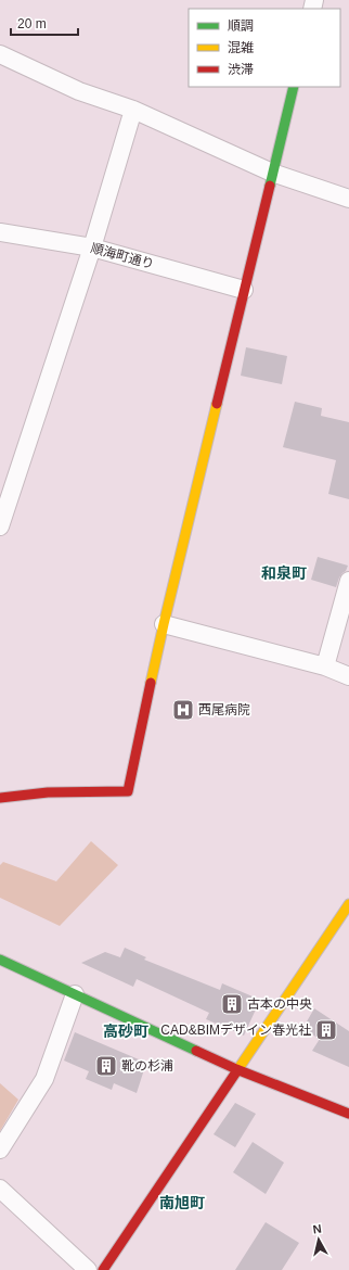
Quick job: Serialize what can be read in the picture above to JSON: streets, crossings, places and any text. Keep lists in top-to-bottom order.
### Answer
{
  "streets": {
    "street": ["順海町通り"]
  },
  "districts": ["和泉町", "高砂町", "南旭町"],
  "places": {
    "hospital": ["西尾病院"],
    "building": ["古本の中央", "CAD&BIMデザイン春光社", "靴の杉浦"]
  },
  "legend": ["順調", "混雑", "渋滞"],
  "scale_bar": "20 m",
  "north": "top"
}
